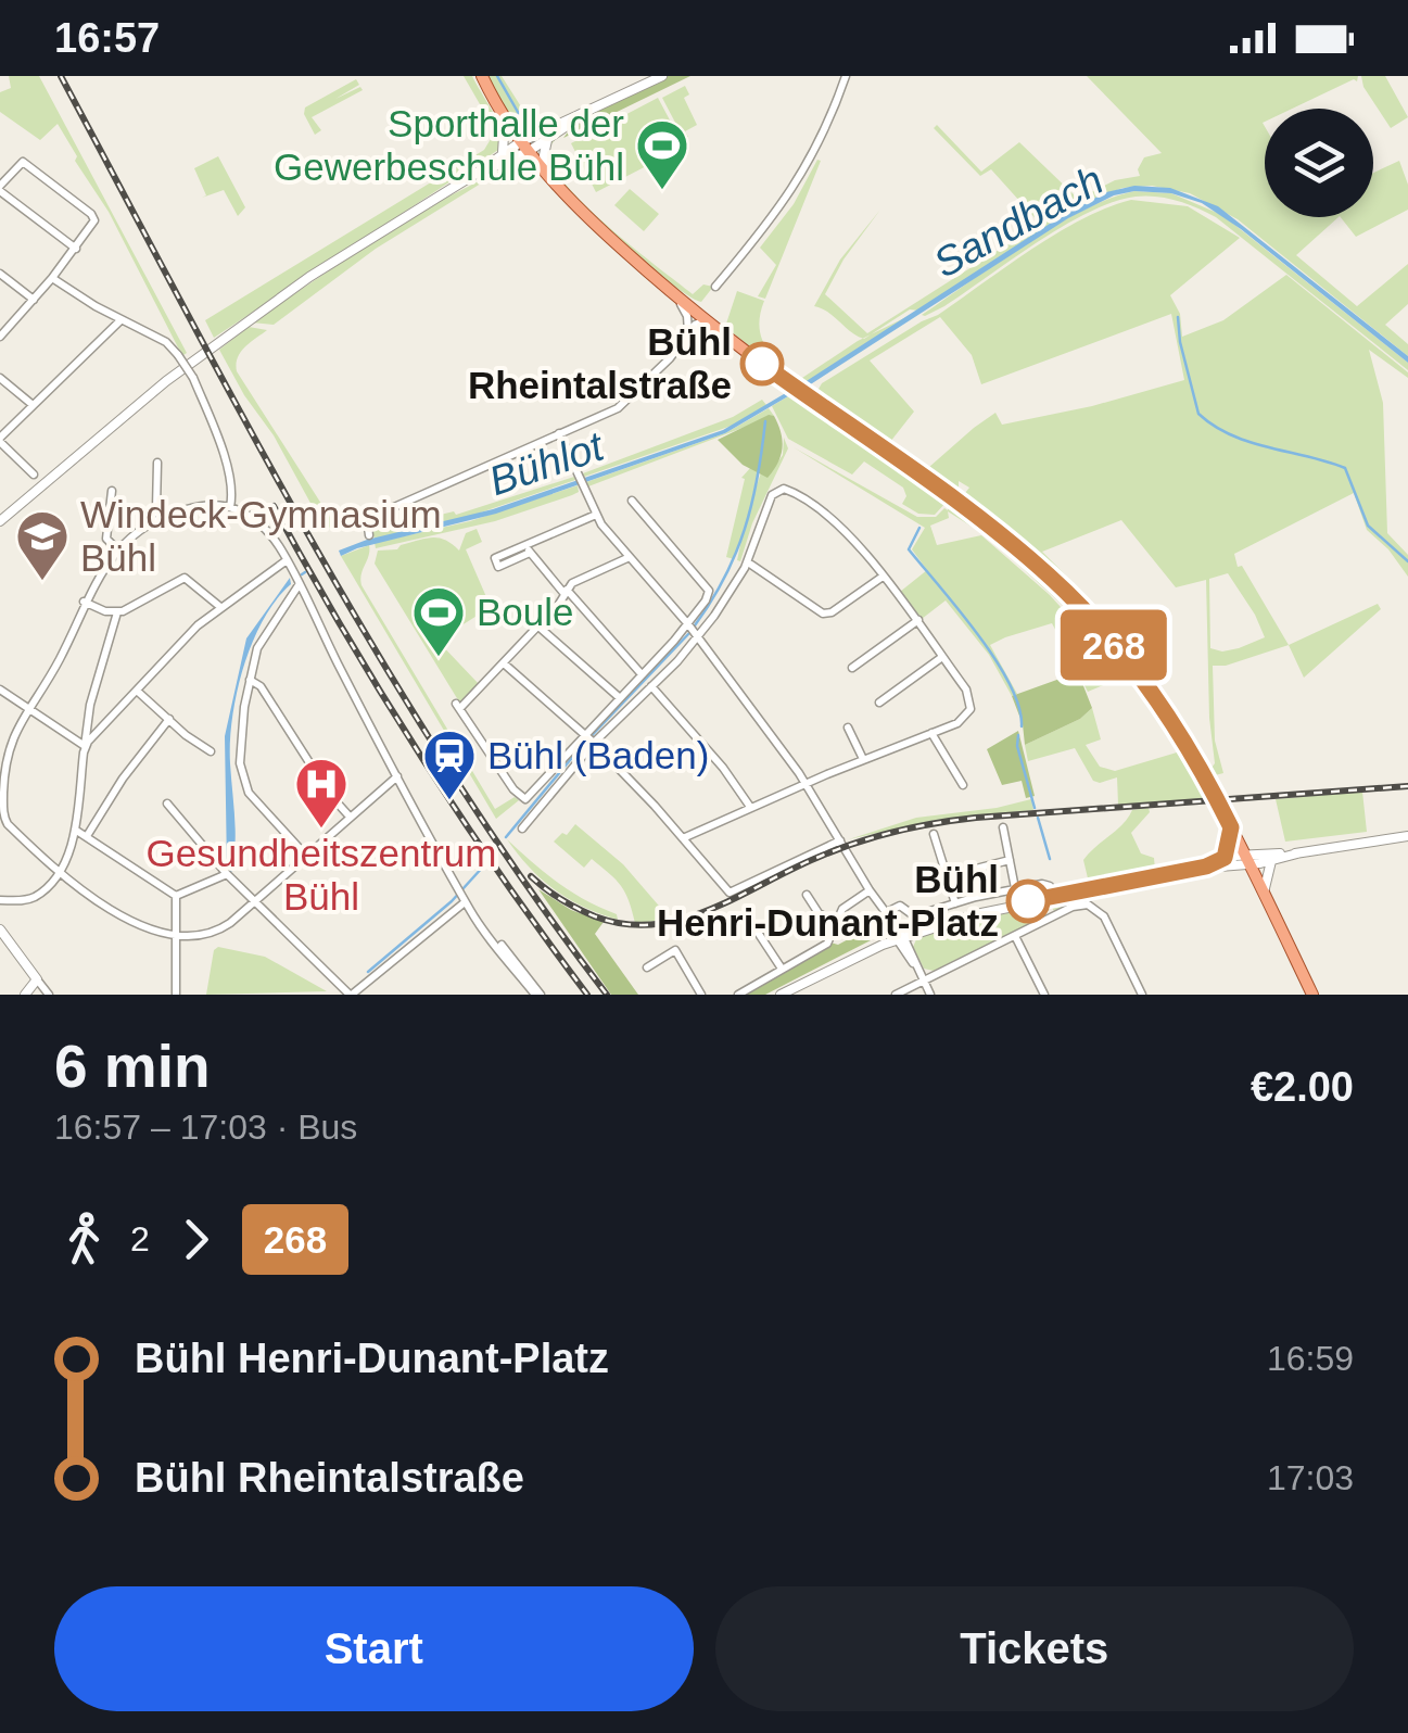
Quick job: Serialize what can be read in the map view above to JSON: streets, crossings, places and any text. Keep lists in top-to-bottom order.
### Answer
{
  "water": ["Sandbach", "Bühlot"],
  "places": {
    "sports": ["Sporthalle der Gewerbeschule Bühl", "Boule"],
    "other": ["Bühl Rheintalstraße", "Bühl Henri-Dunant-Platz"],
    "school or university": ["Windeck-Gymnasium Bühl"],
    "station": ["Bühl (Baden)"],
    "hospital": ["Gesundheitszentrum Bühl"]
  },
  "lines": ["bus line 268"],
  "page": {
    "status": "16:57",
    "on_map": "268",
    "heading": ["6 min", "16:57 – 17:03 · Bus", "€2.00"],
    "legs": ["2", "268"],
    "list": [
      {
        "name": "Bühl Henri-Dunant-Platz",
        "value": "16:59"
      },
      {
        "name": "Bühl Rheintalstraße",
        "value": "17:03"
      }
    ],
    "buttons": ["Start", "Tickets"]
  }
}
